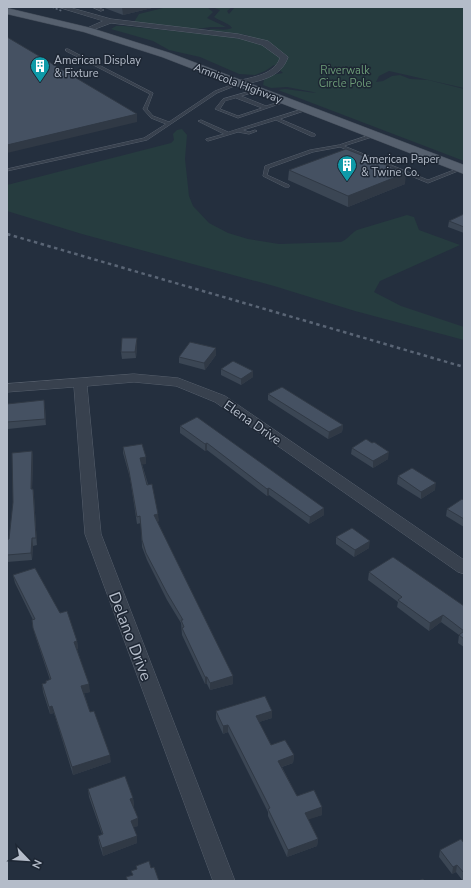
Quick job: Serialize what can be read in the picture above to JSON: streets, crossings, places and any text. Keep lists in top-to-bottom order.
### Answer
{
  "streets": {
    "main road": ["Amnicola Highway"],
    "street": ["Elena Drive", "Delano Drive"]
  },
  "crossings": [
    ["Elena Drive", "Delano Drive"]
  ],
  "parks": ["Riverwalk Circle Pole"],
  "places": {
    "building": ["American Display & Fixture", "American Paper & Twine Co."]
  },
  "north": "bottom right"
}
